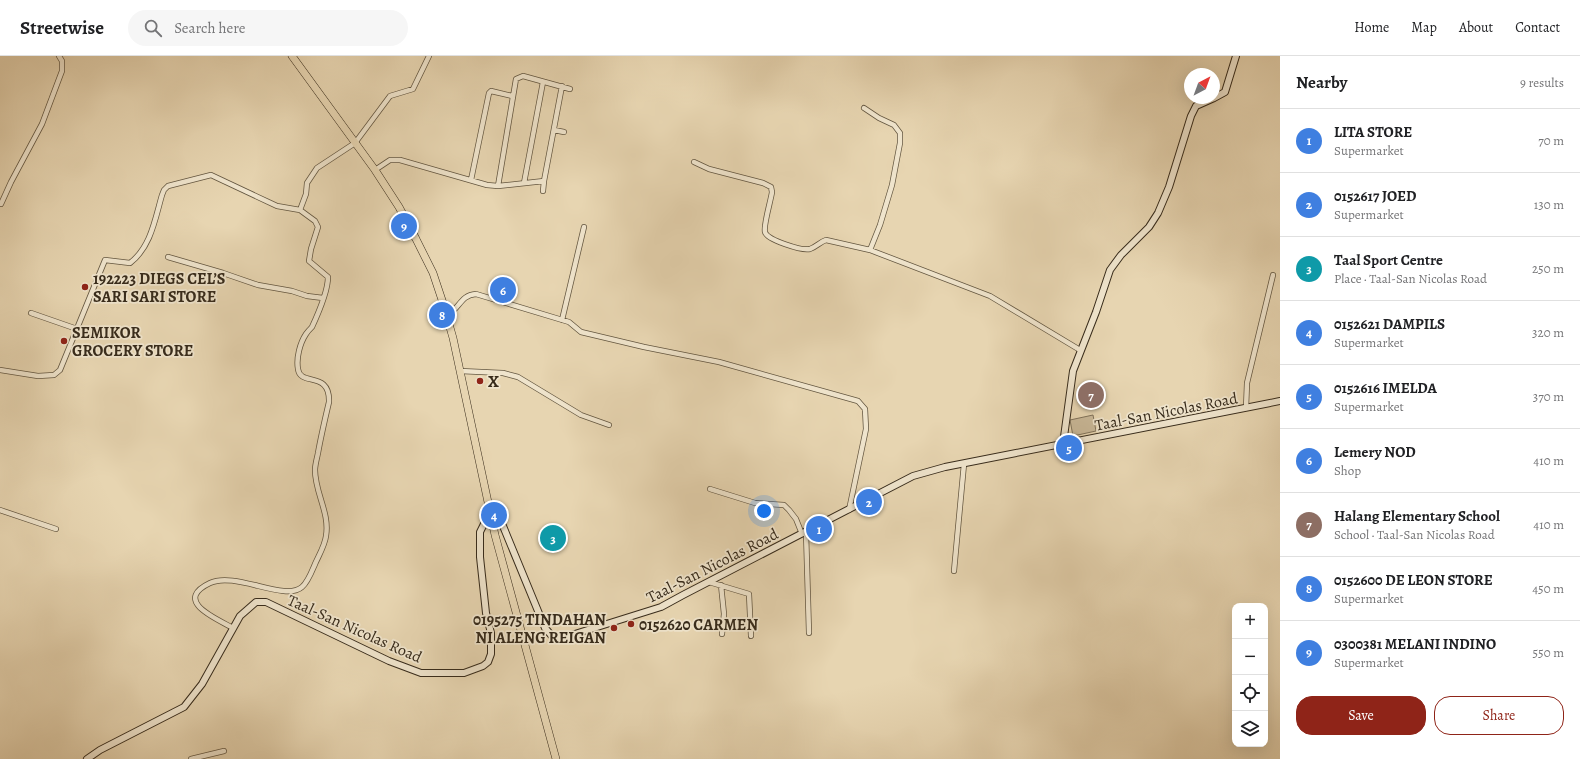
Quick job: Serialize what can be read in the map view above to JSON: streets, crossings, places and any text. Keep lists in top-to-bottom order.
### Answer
{
  "streets": {
    "main road": ["Taal-San Nicolas Road"]
  },
  "places": [
    "192223 DIEGS CEL’S SARI SARI STORE",
    "SEMIKOR GROCERY STORE",
    "X",
    "0152620 CARMEN",
    "0195275 TINDAHAN NI ALENG REIGAN"
  ],
  "north": "top right",
  "page": {
    "header": "Streetwise",
    "search": "Search here",
    "nav": [
      "Home",
      "Map",
      "About",
      "Contact"
    ],
    "heading": ["Nearby", "9 results"],
    "list": [
      {
        "mark": "1",
        "name": "LITA STORE",
        "note": "Supermarket",
        "value": "70 m"
      },
      {
        "mark": "2",
        "name": "0152617 JOED",
        "note": "Supermarket",
        "value": "130 m"
      },
      {
        "mark": "3",
        "name": "Taal Sport Centre",
        "note": "Place · Taal-San Nicolas Road",
        "value": "250 m"
      },
      {
        "mark": "4",
        "name": "0152621 DAMPILS",
        "note": "Supermarket",
        "value": "320 m"
      },
      {
        "mark": "5",
        "name": "0152616 IMELDA",
        "note": "Supermarket",
        "value": "370 m"
      },
      {
        "mark": "6",
        "name": "Lemery NOD",
        "note": "Shop",
        "value": "410 m"
      },
      {
        "mark": "7",
        "name": "Halang Elementary School",
        "note": "School · Taal-San Nicolas Road",
        "value": "410 m"
      },
      {
        "mark": "8",
        "name": "0152600 DE LEON STORE",
        "note": "Supermarket",
        "value": "450 m"
      },
      {
        "mark": "9",
        "name": "0300381 MELANI INDINO",
        "note": "Supermarket",
        "value": "550 m"
      }
    ],
    "pins": [
      "9",
      "6",
      "8",
      "7",
      "5",
      "2",
      "4",
      "1",
      "3"
    ],
    "map_buttons": ["+", "−"],
    "buttons": ["Save", "Share"]
  }
}
